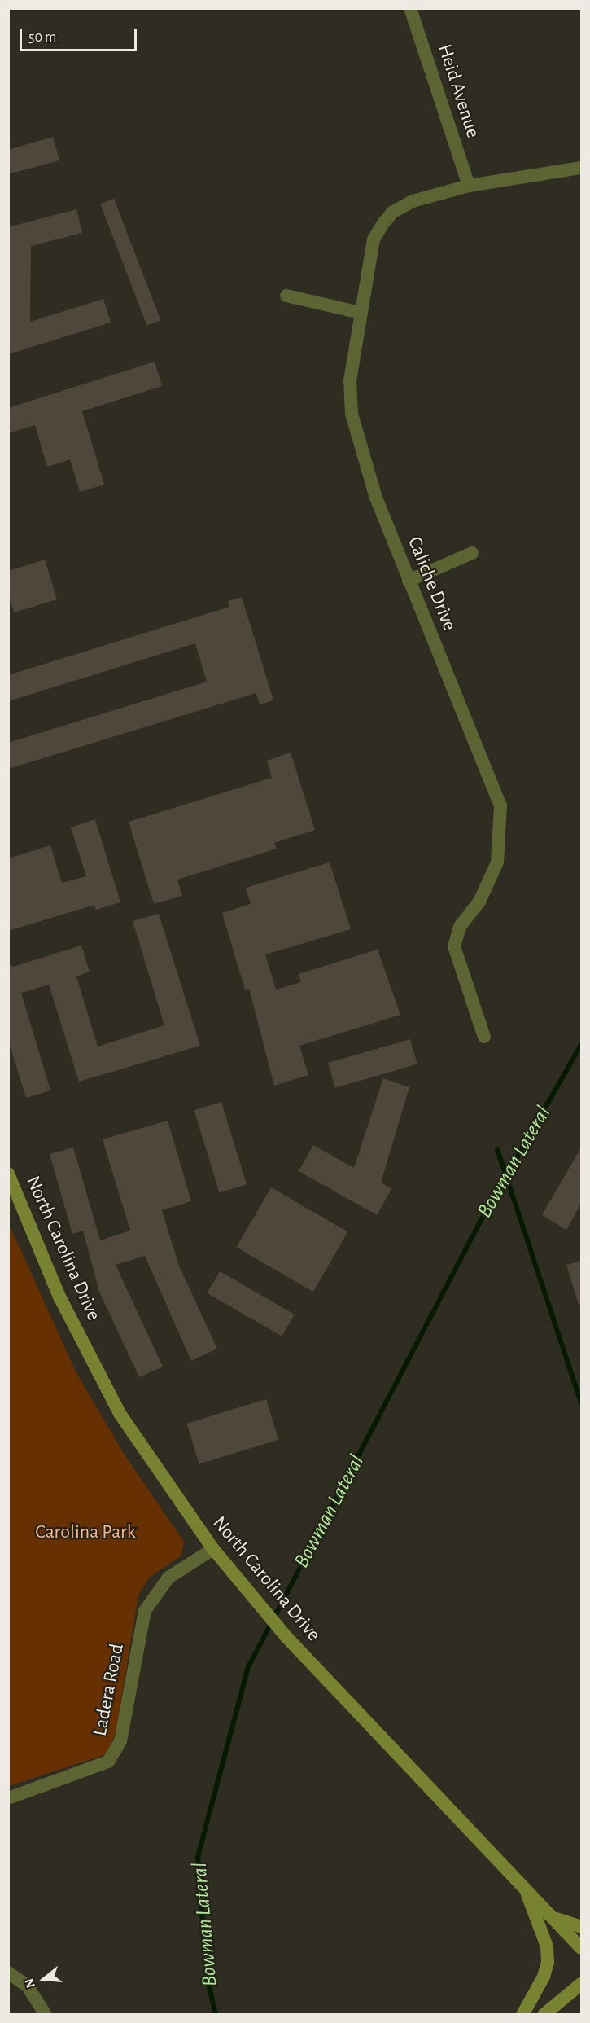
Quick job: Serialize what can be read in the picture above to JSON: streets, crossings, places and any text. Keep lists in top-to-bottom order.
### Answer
{
  "streets": {
    "main road": ["North Carolina Drive"],
    "street": ["Heid Avenue", "Caliche Drive", "Ladera Road"]
  },
  "crossings": [
    ["Heid Avenue", "Caliche Drive"],
    ["North Carolina Drive", "Ladera Road"]
  ],
  "water": ["Bowman Lateral"],
  "parks": ["Carolina Park"],
  "scale_bar": "50 m",
  "north": "left"
}
